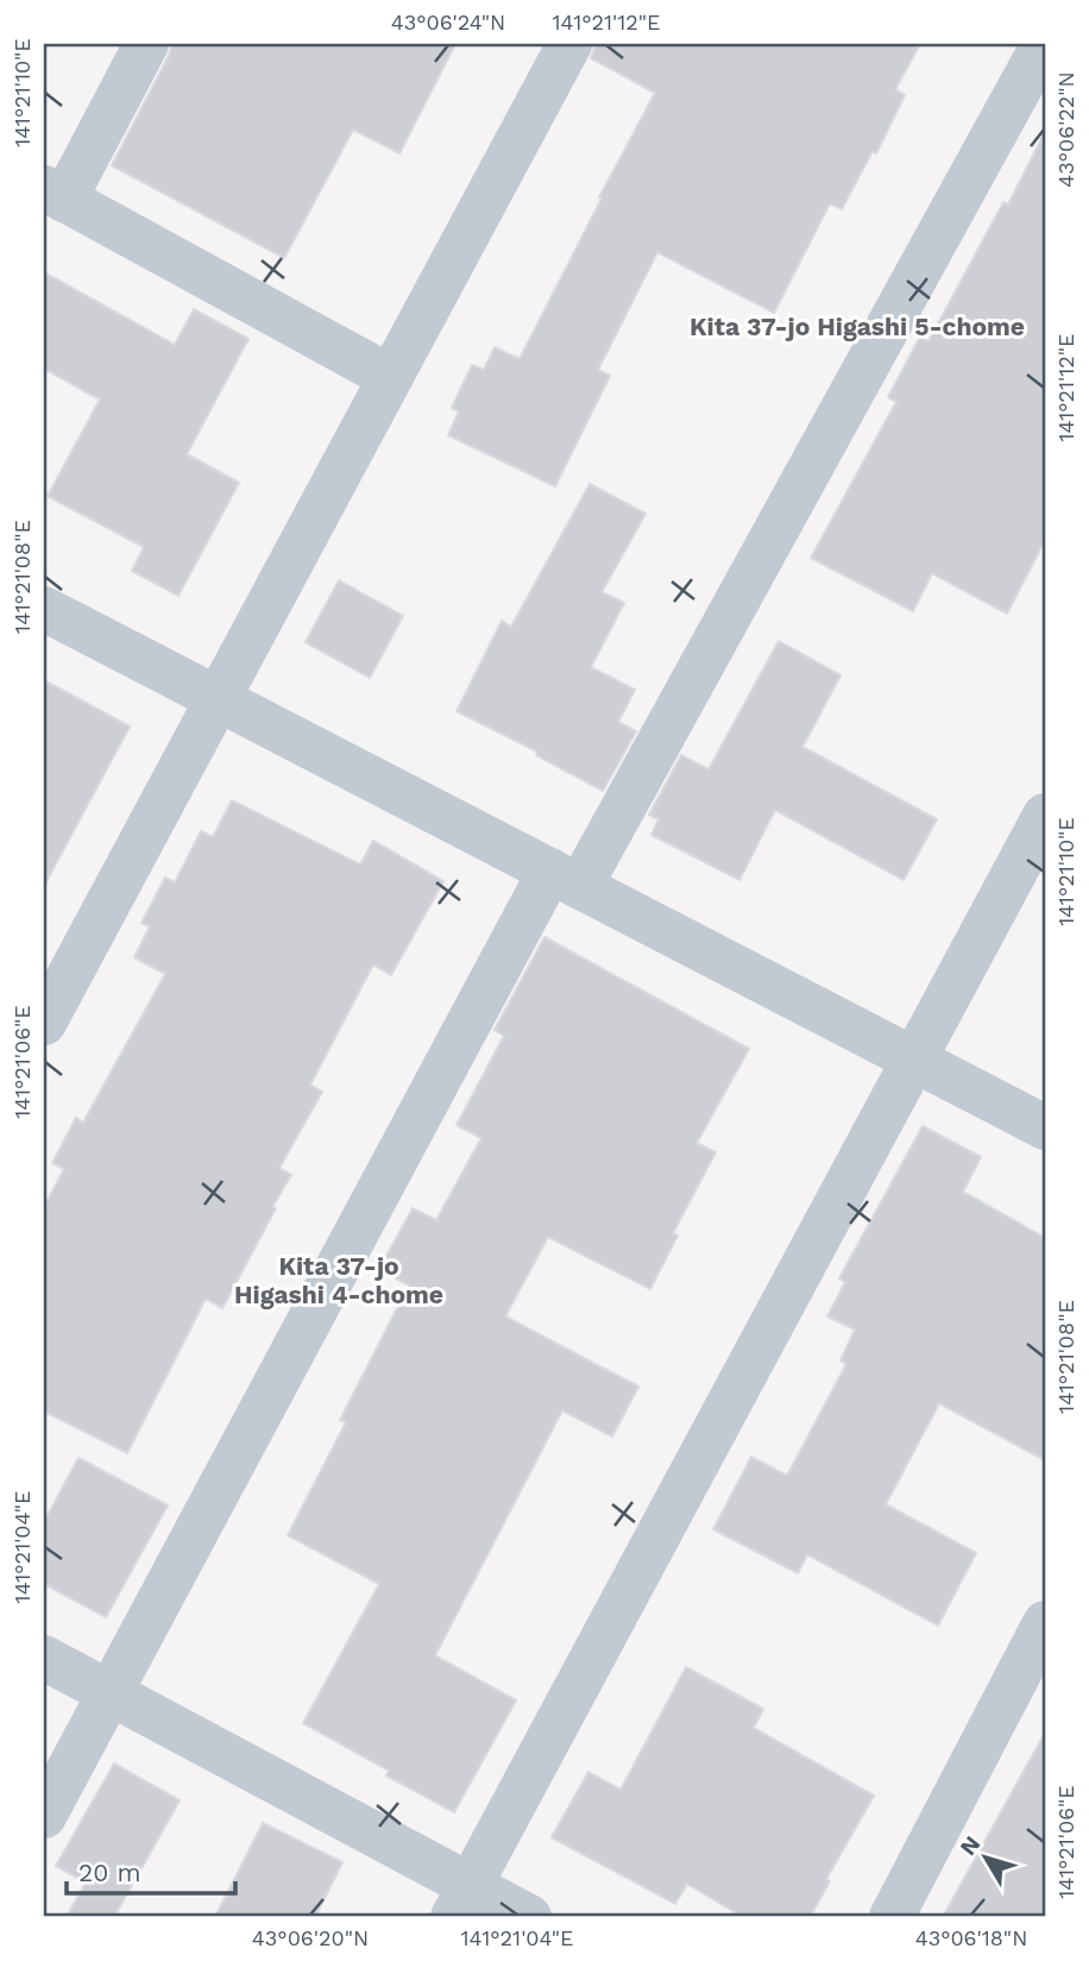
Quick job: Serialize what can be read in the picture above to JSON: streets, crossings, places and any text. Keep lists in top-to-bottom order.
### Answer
{
  "districts": ["Kita 37-jo Higashi 5-chome", "Kita 37-jo Higashi 4-chome"],
  "scale_bar": "20 m",
  "north": "top left",
  "coordinates": [
    "43°06'24\"N",
    "141°21'12\"E",
    "141°21'10\"E",
    "43°06'22\"N",
    "141°21'08\"E",
    "141°21'06\"E",
    "141°21'04\"E",
    "43°06'20\"N",
    "43°06'18\"N"
  ]
}
